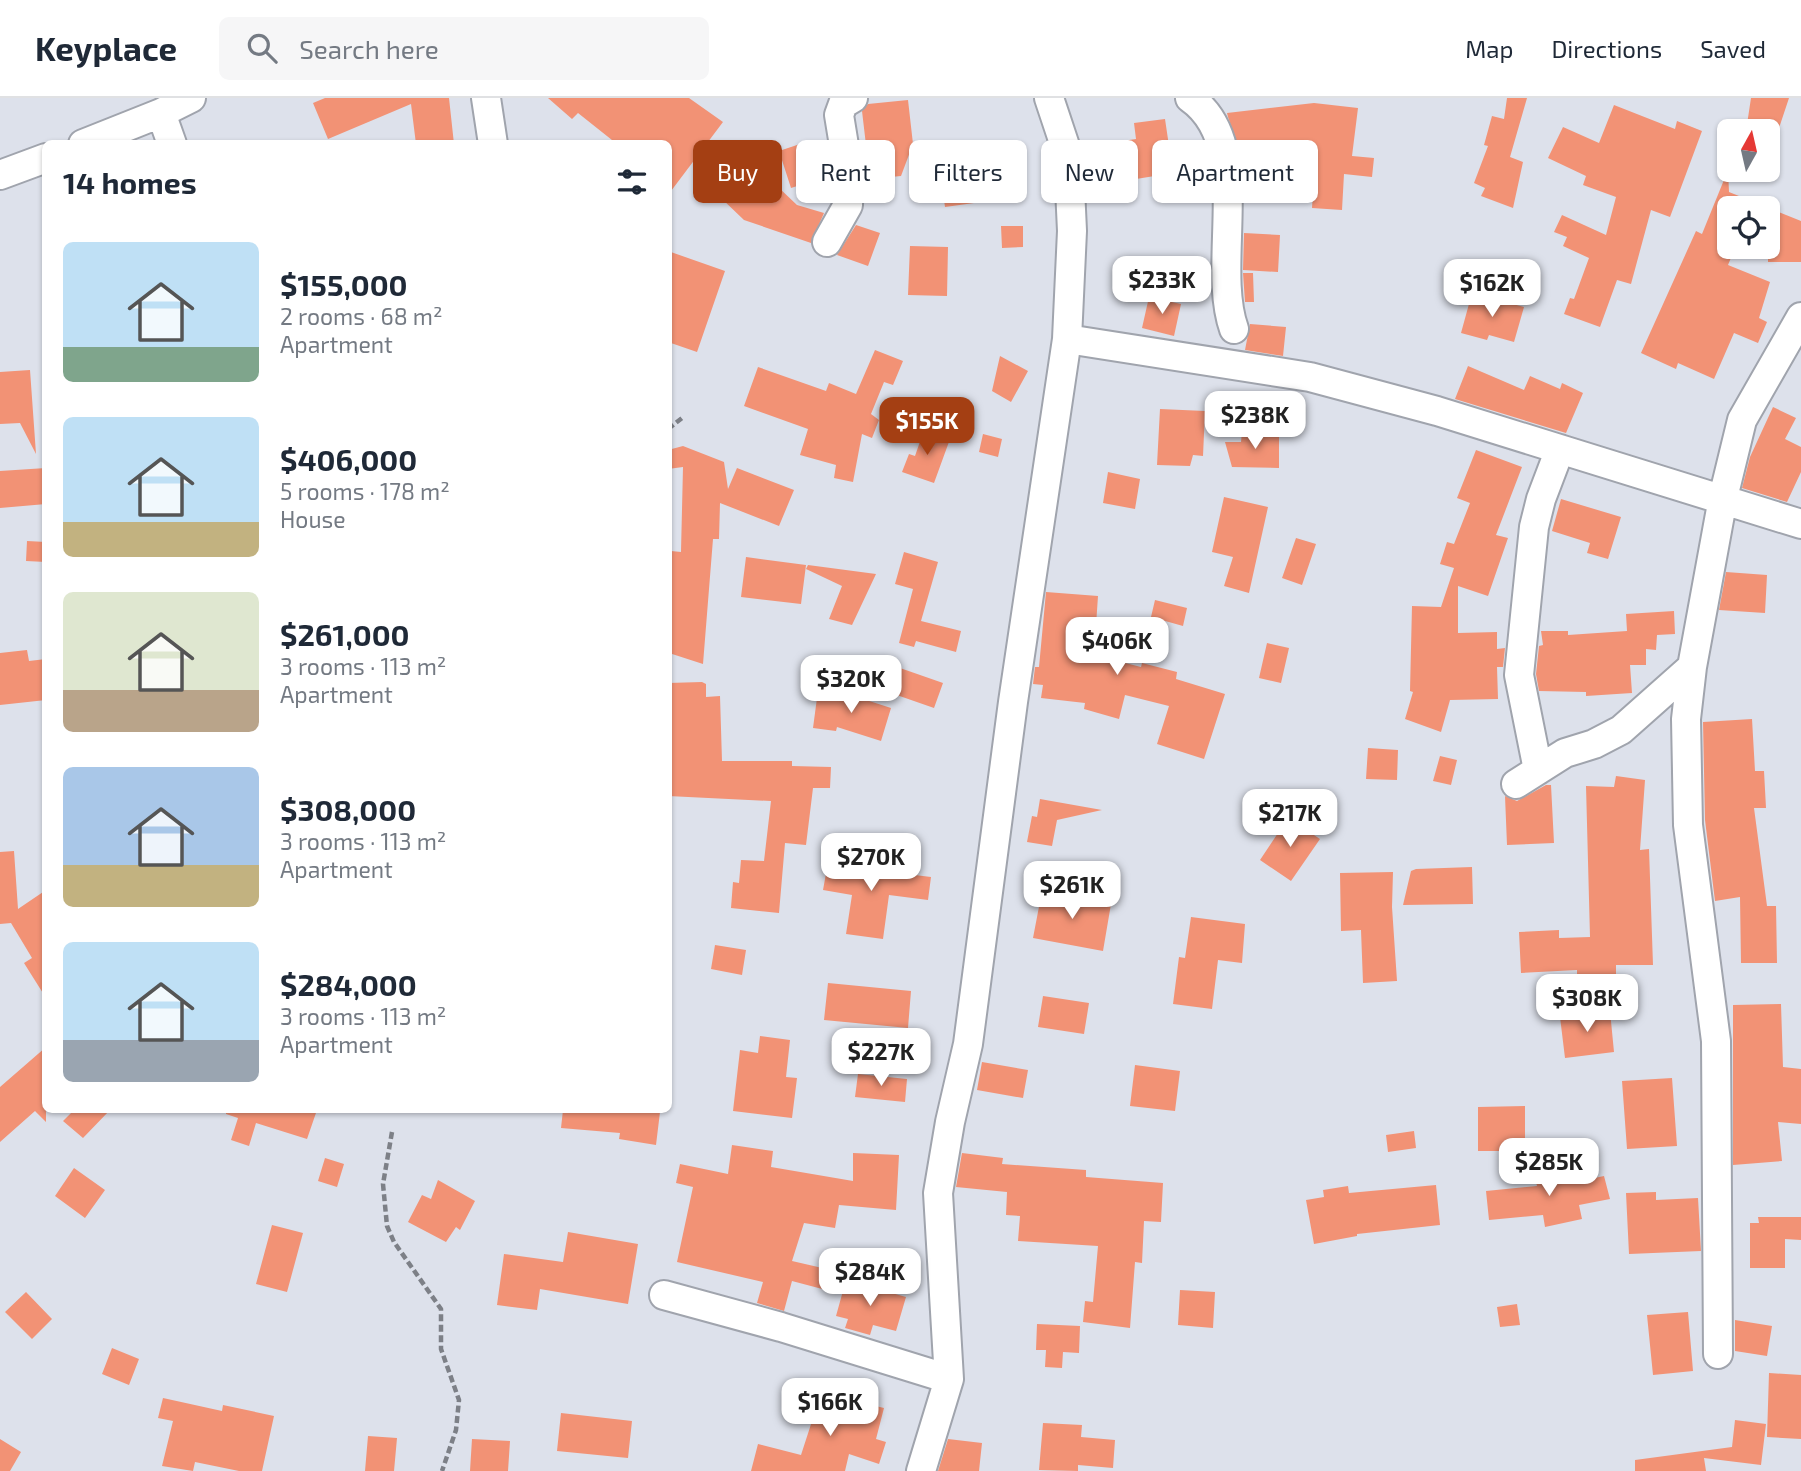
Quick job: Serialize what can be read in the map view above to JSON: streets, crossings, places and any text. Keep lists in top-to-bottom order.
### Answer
{
  "north": "top",
  "page": {
    "header": "Keyplace",
    "search": "Search here",
    "nav": ["Map", "Directions", "Saved"],
    "chip": [
      "Buy",
      "Rent",
      "Filters",
      "New",
      "Apartment"
    ],
    "heading": "14 homes",
    "list": [
      {
        "name": "$155,000",
        "note": "2 rooms · 68 m² · Apartment"
      },
      {
        "name": "$406,000",
        "note": "5 rooms · 178 m² · House"
      },
      {
        "name": "$261,000",
        "note": "3 rooms · 113 m² · Apartment"
      },
      {
        "name": "$308,000",
        "note": "3 rooms · 113 m² · Apartment"
      },
      {
        "name": "$284,000",
        "note": "3 rooms · 113 m² · Apartment"
      }
    ],
    "price": [
      "$233K",
      "$162K",
      "$238K",
      "$155K",
      "$406K",
      "$320K",
      "$217K",
      "$270K",
      "$261K",
      "$308K",
      "$227K",
      "$285K",
      "$284K",
      "$166K"
    ]
  }
}
